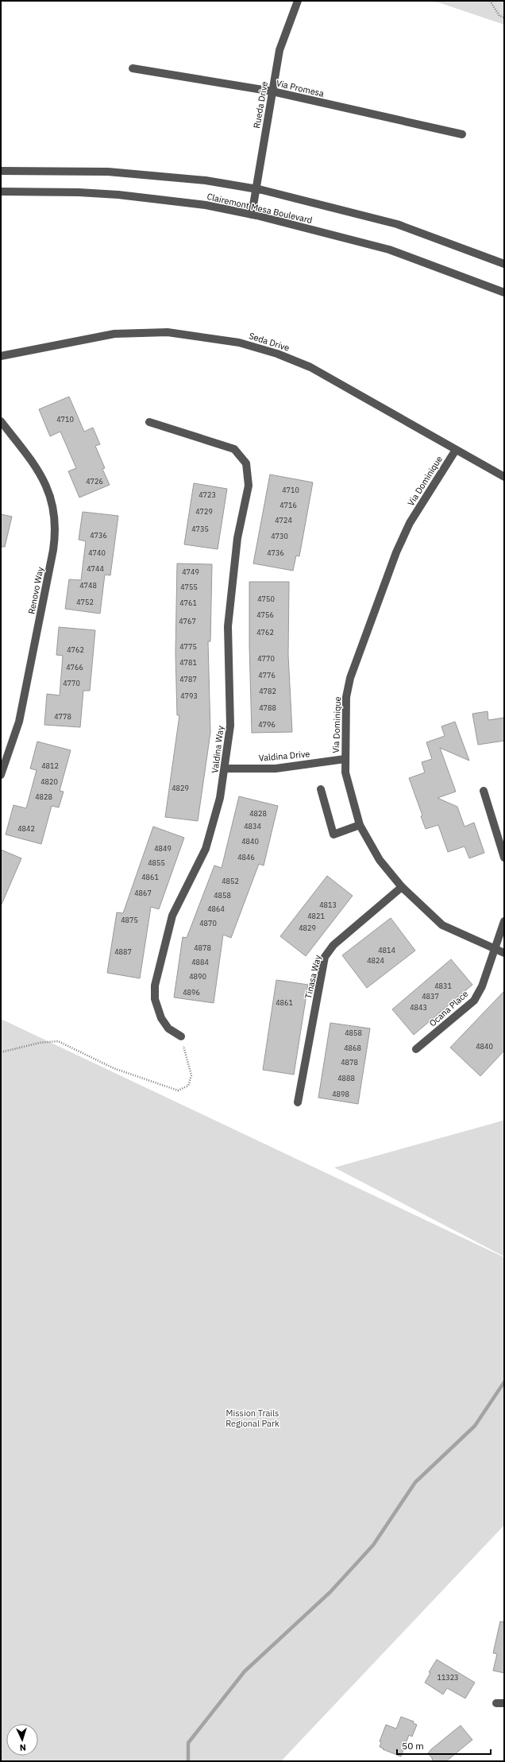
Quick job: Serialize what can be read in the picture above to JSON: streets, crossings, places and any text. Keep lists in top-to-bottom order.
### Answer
{
  "streets": {
    "street": [
      "Via Promesa",
      "Rueda Drive",
      "Clairemont Mesa Boulevard",
      "Seda Drive",
      "Via Dominique",
      "Renovo Way",
      "Valdina Way",
      "Valdina Drive",
      "Tinasa Way",
      "Ocana Place"
    ]
  },
  "crossings": [
    ["Via Promesa", "Rueda Drive"],
    ["Rueda Drive", "Clairemont Mesa Boulevard"],
    ["Seda Drive", "Via Dominique"],
    ["Via Dominique", "Valdina Drive"],
    ["Via Dominique", "Tinasa Way"],
    ["Via Dominique", "Ocana Place"],
    ["Valdina Way", "Valdina Drive"]
  ],
  "parks": ["Mission Trails Regional Park"],
  "house_numbers": [
    "4710",
    "4726",
    "4710",
    "4723",
    "4716",
    "4729",
    "4724",
    "4735",
    "4736",
    "4730",
    "4740",
    "4736",
    "4744",
    "4749",
    "4748",
    "4755",
    "4750",
    "4752",
    "4761",
    "4756",
    "4767",
    "4762",
    "4775",
    "4762",
    "4770",
    "4781",
    "4766",
    "4776",
    "4787",
    "4770",
    "4782",
    "4793",
    "4788",
    "4778",
    "4796",
    "4812",
    "4820",
    "4829",
    "4828",
    "4828",
    "4834",
    "4842",
    "4840",
    "4849",
    "4846",
    "4855",
    "4861",
    "4852",
    "4867",
    "4858",
    "4813",
    "4864",
    "4821",
    "4875",
    "4870",
    "4829",
    "4878",
    "4814",
    "4887",
    "4824",
    "4884",
    "4890",
    "4831",
    "4896",
    "4837",
    "4861",
    "4843",
    "4858",
    "4840",
    "4868",
    "4878",
    "4888",
    "4898",
    "11323"
  ],
  "scale_bar": "50 m",
  "north": "bottom"
}
